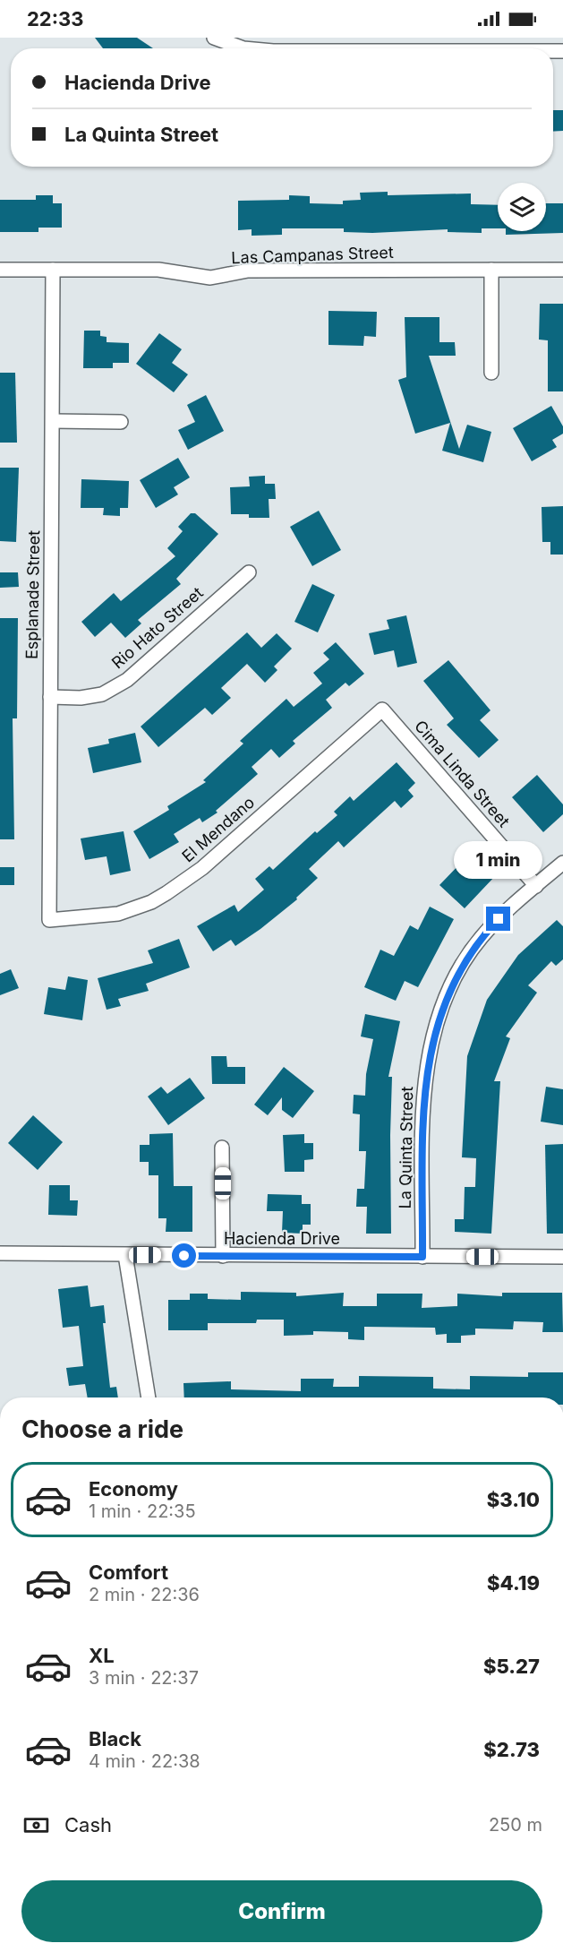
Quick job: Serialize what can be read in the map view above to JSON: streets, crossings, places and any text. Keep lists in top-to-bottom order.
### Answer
{
  "streets": {
    "street": [
      "Las Campanas Street",
      "Esplanade Street",
      "Rio Hato Street",
      "Cima Linda Street",
      "El Mendano",
      "La Quinta Street",
      "Hacienda Drive"
    ]
  },
  "crossings": [
    ["Las Campanas Street", "Esplanade Street"],
    ["Esplanade Street", "Rio Hato Street"],
    ["Esplanade Street", "El Mendano"],
    ["Cima Linda Street", "El Mendano"],
    ["Cima Linda Street", "La Quinta Street"],
    ["La Quinta Street", "Hacienda Drive"]
  ],
  "page": {
    "status": "22:33",
    "banner": ["Hacienda Drive", "La Quinta Street"],
    "bubble": "1 min",
    "heading": "Choose a ride",
    "list": [
      {
        "name": "Economy",
        "note": "1 min · 22:35",
        "value": "$3.10"
      },
      {
        "name": "Comfort",
        "note": "2 min · 22:36",
        "value": "$4.19"
      },
      {
        "name": "XL",
        "note": "3 min · 22:37",
        "value": "$5.27"
      },
      {
        "name": "Black",
        "note": "4 min · 22:38",
        "value": "$2.73"
      }
    ],
    "pay": ["Cash", "250 m"],
    "buttons": "Confirm"
  }
}
